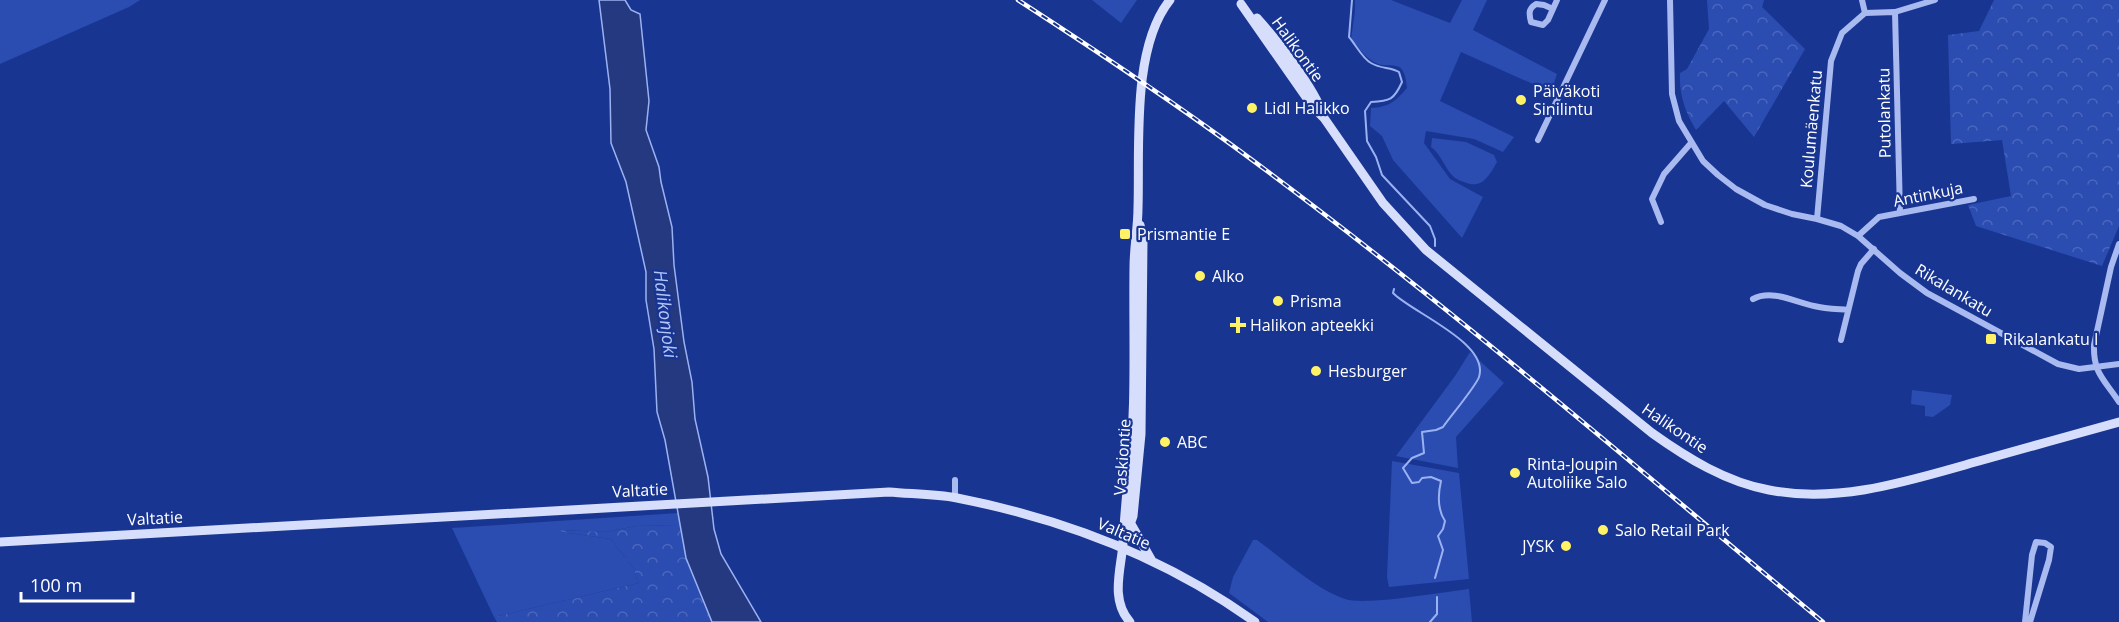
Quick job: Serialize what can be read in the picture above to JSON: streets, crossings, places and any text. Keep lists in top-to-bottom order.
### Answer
{
  "streets": {
    "main road": ["Halikontie", "Vaskiontie", "Valtatie"],
    "street": [
      "Putolankatu",
      "Koulumäenkatu",
      "Antinkuja",
      "Rikalankatu"
    ]
  },
  "crossings": [
    ["Putolankatu", "Antinkuja"],
    ["Koulumäenkatu", "Rikalankatu"],
    ["Antinkuja", "Rikalankatu"],
    ["Vaskiontie", "Valtatie"]
  ],
  "water": ["Halikonjoki"],
  "places": {
    "other": [
      "Päiväkoti Sinilintu",
      "Lidl Halikko",
      "Alko",
      "Prisma",
      "Hesburger",
      "ABC",
      "Rinta-Joupin Autoliike Salo",
      "Salo Retail Park",
      "JYSK"
    ],
    "transit": ["Prismantie E", "Rikalankatu I"],
    "health": ["Halikon apteekki"]
  },
  "scale_bar": "100 m"
}
